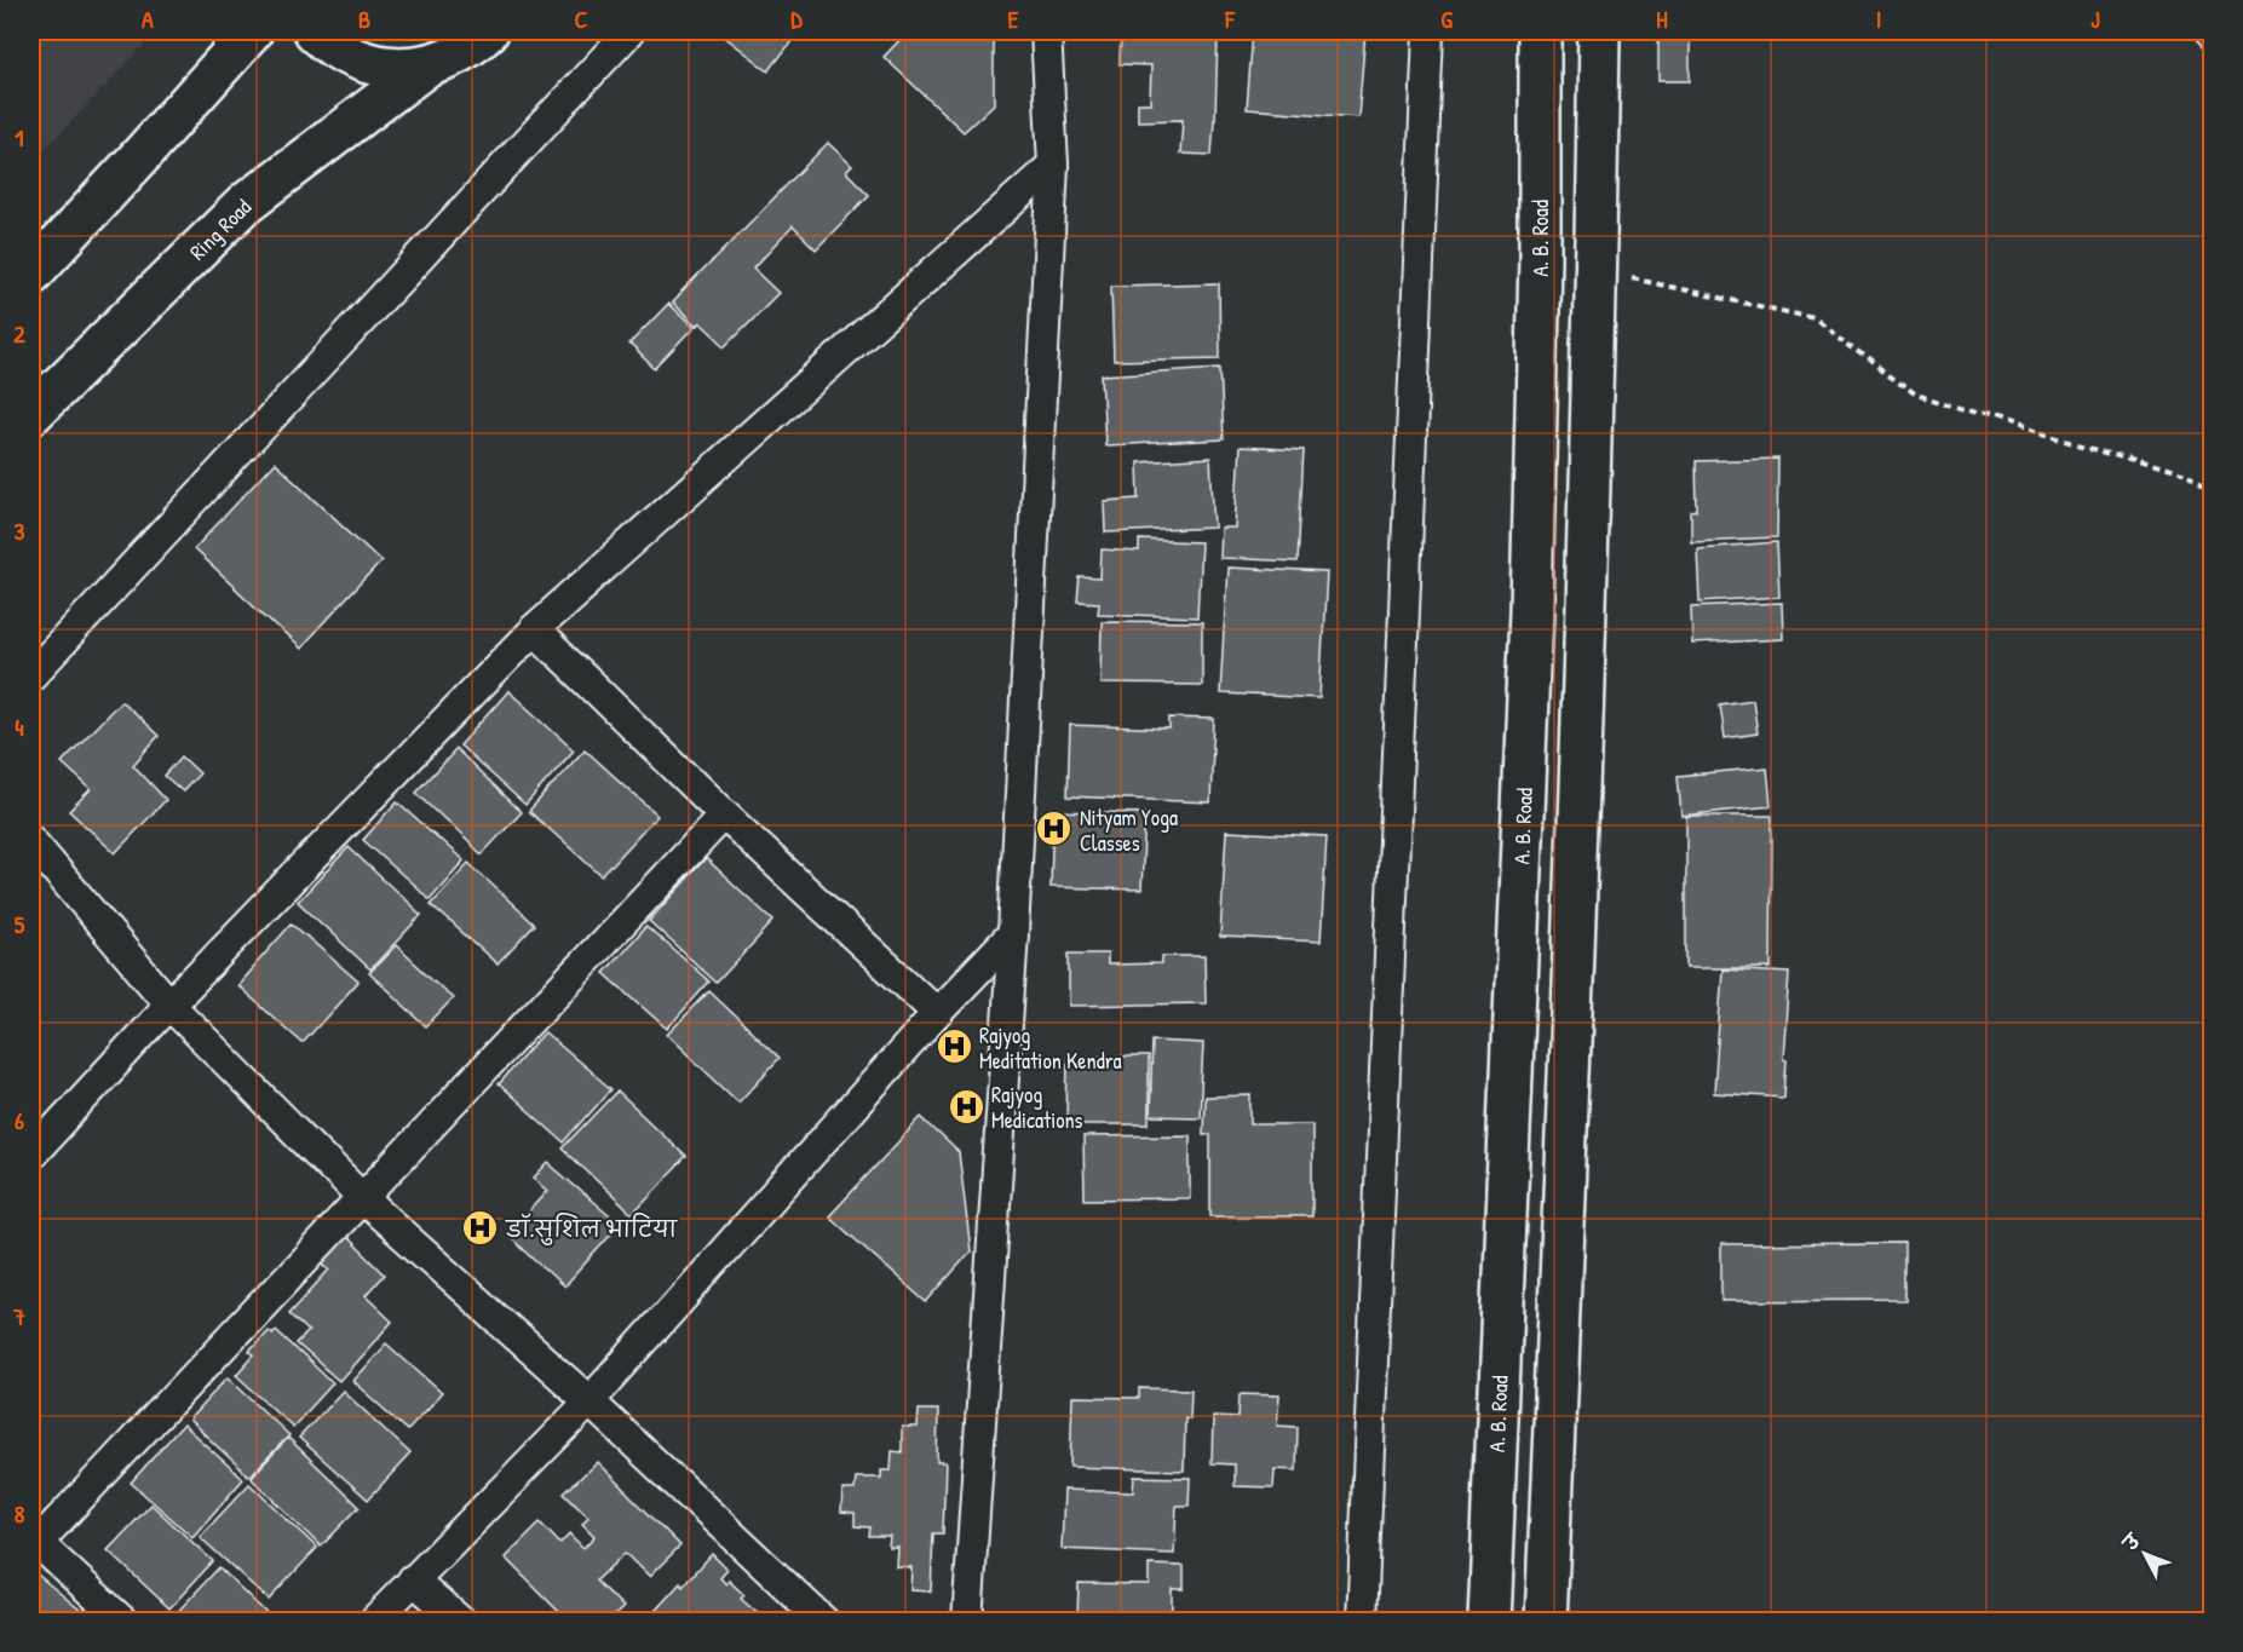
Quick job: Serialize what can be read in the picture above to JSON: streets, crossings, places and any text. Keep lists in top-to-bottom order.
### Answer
{
  "streets": {
    "main road": ["Ring Road", "A. B. Road"]
  },
  "places": {
    "hospital": [
      "Nityam Yoga Classes",
      "Rajyog Meditation Kendra",
      "Rajyog Medications",
      "डॉ.सुशिल भाटिया"
    ]
  },
  "north": "top left",
  "grid": {
    "columns": [
      "A",
      "B",
      "C",
      "D",
      "E",
      "F",
      "G",
      "H",
      "I",
      "J"
    ],
    "rows": [
      "1",
      "2",
      "3",
      "4",
      "5",
      "6",
      "7",
      "8"
    ]
  }
}
